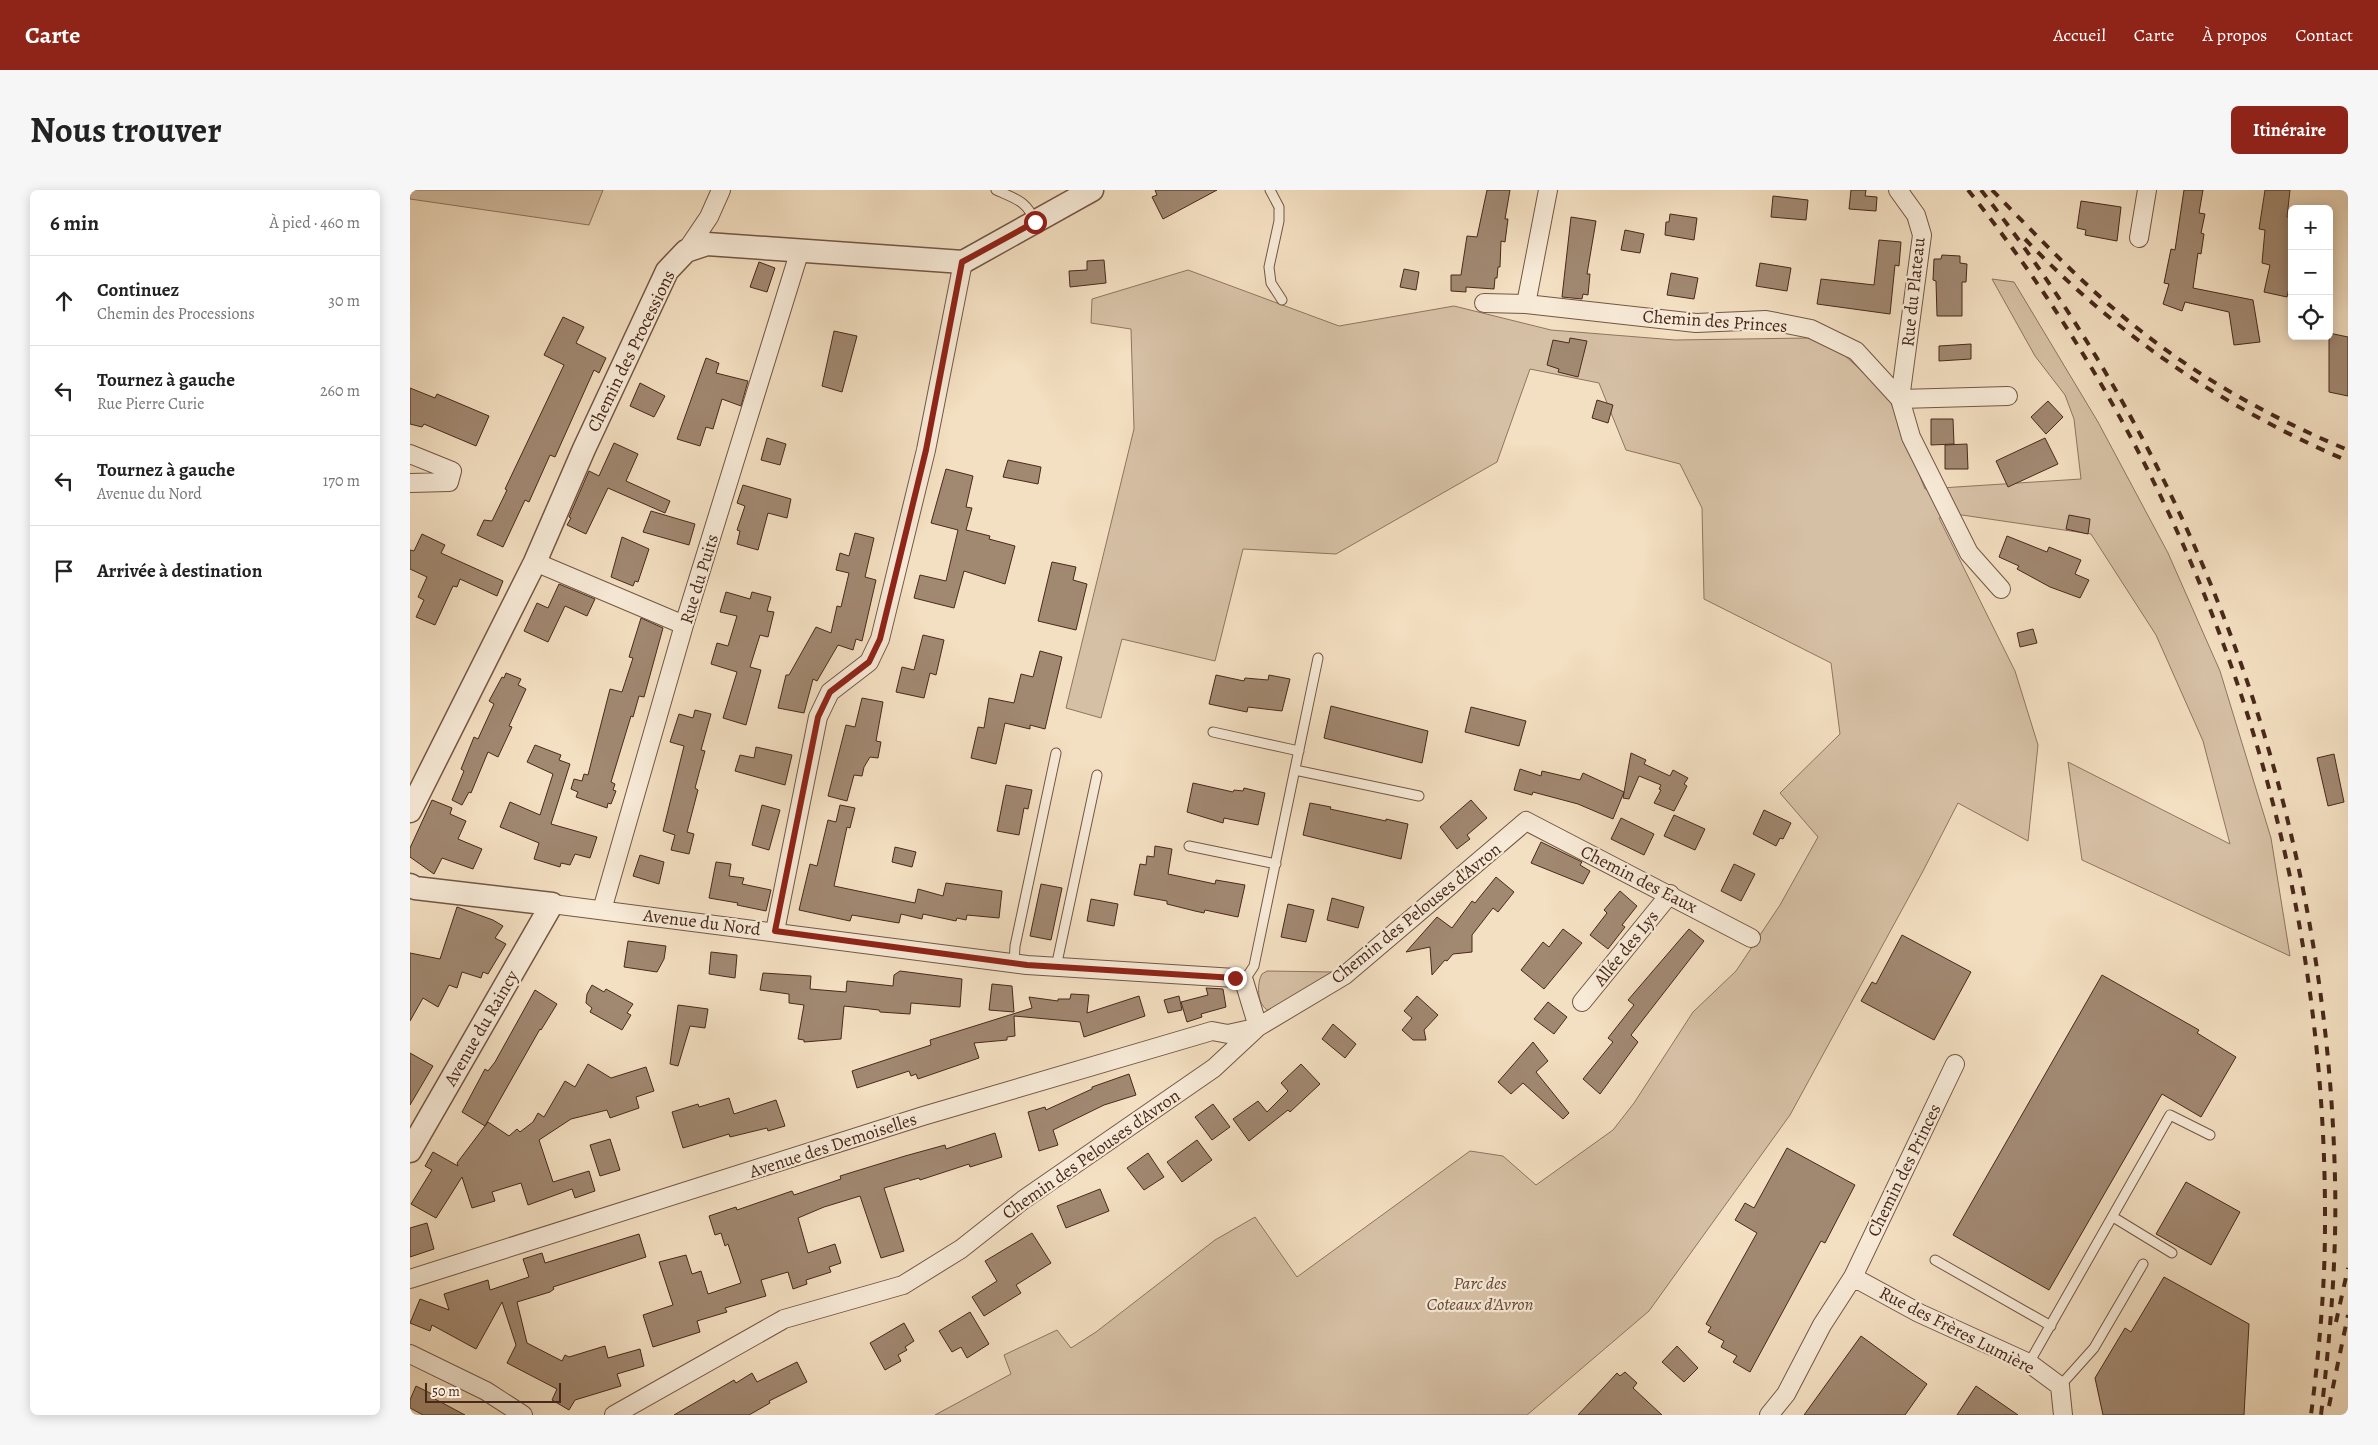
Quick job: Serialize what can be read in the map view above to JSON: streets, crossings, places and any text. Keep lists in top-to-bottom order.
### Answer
{
  "streets": {
    "street": [
      "Rue du Plateau",
      "Chemin des Princes",
      "Chemin des Processions",
      "Rue du Puits",
      "Chemin des Eaux",
      "Chemin des Pelouses d'Avron",
      "Avenue du Nord",
      "Allée des Lys",
      "Avenue du Raincy",
      "Avenue des Demoiselles",
      "Rue des Frères Lumière"
    ]
  },
  "crossings": [
    ["Rue du Plateau", "Chemin des Princes"],
    ["Chemin des Princes", "Rue des Frères Lumière"],
    ["Chemin des Processions", "Rue du Puits"],
    ["Rue du Puits", "Avenue du Nord"],
    ["Chemin des Eaux", "Chemin des Pelouses d'Avron"],
    ["Chemin des Eaux", "Allée des Lys"],
    ["Chemin des Pelouses d'Avron", "Avenue des Demoiselles"],
    ["Avenue du Nord", "Avenue du Raincy"]
  ],
  "parks": ["Parc des Coteaux d'Avron"],
  "scale_bar": "50 m",
  "page": {
    "header": "Carte",
    "nav": [
      "Accueil",
      "Carte",
      "À propos",
      "Contact"
    ],
    "title": "Nous trouver",
    "buttons": "Itinéraire",
    "heading": ["6 min", "À pied · 460 m"],
    "map_buttons": ["+", "−"],
    "list": [
      ["Continuez", "Chemin des Processions", "30 m"],
      ["Tournez à gauche", "Rue Pierre Curie", "260 m"],
      ["Tournez à gauche", "Avenue du Nord", "170 m"],
      "Arrivée à destination"
    ],
    "scale": "50 m"
  }
}
